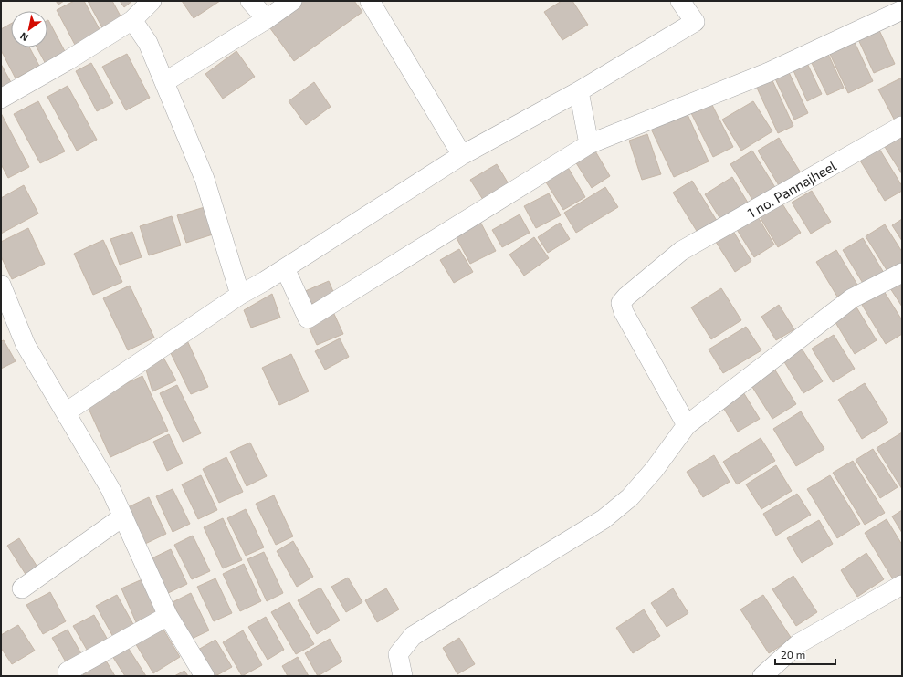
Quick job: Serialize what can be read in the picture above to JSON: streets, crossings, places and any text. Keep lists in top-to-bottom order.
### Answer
{
  "streets": {
    "street": ["1 no. Pannajheel"]
  },
  "scale_bar": "20 m",
  "north": "bottom left"
}
